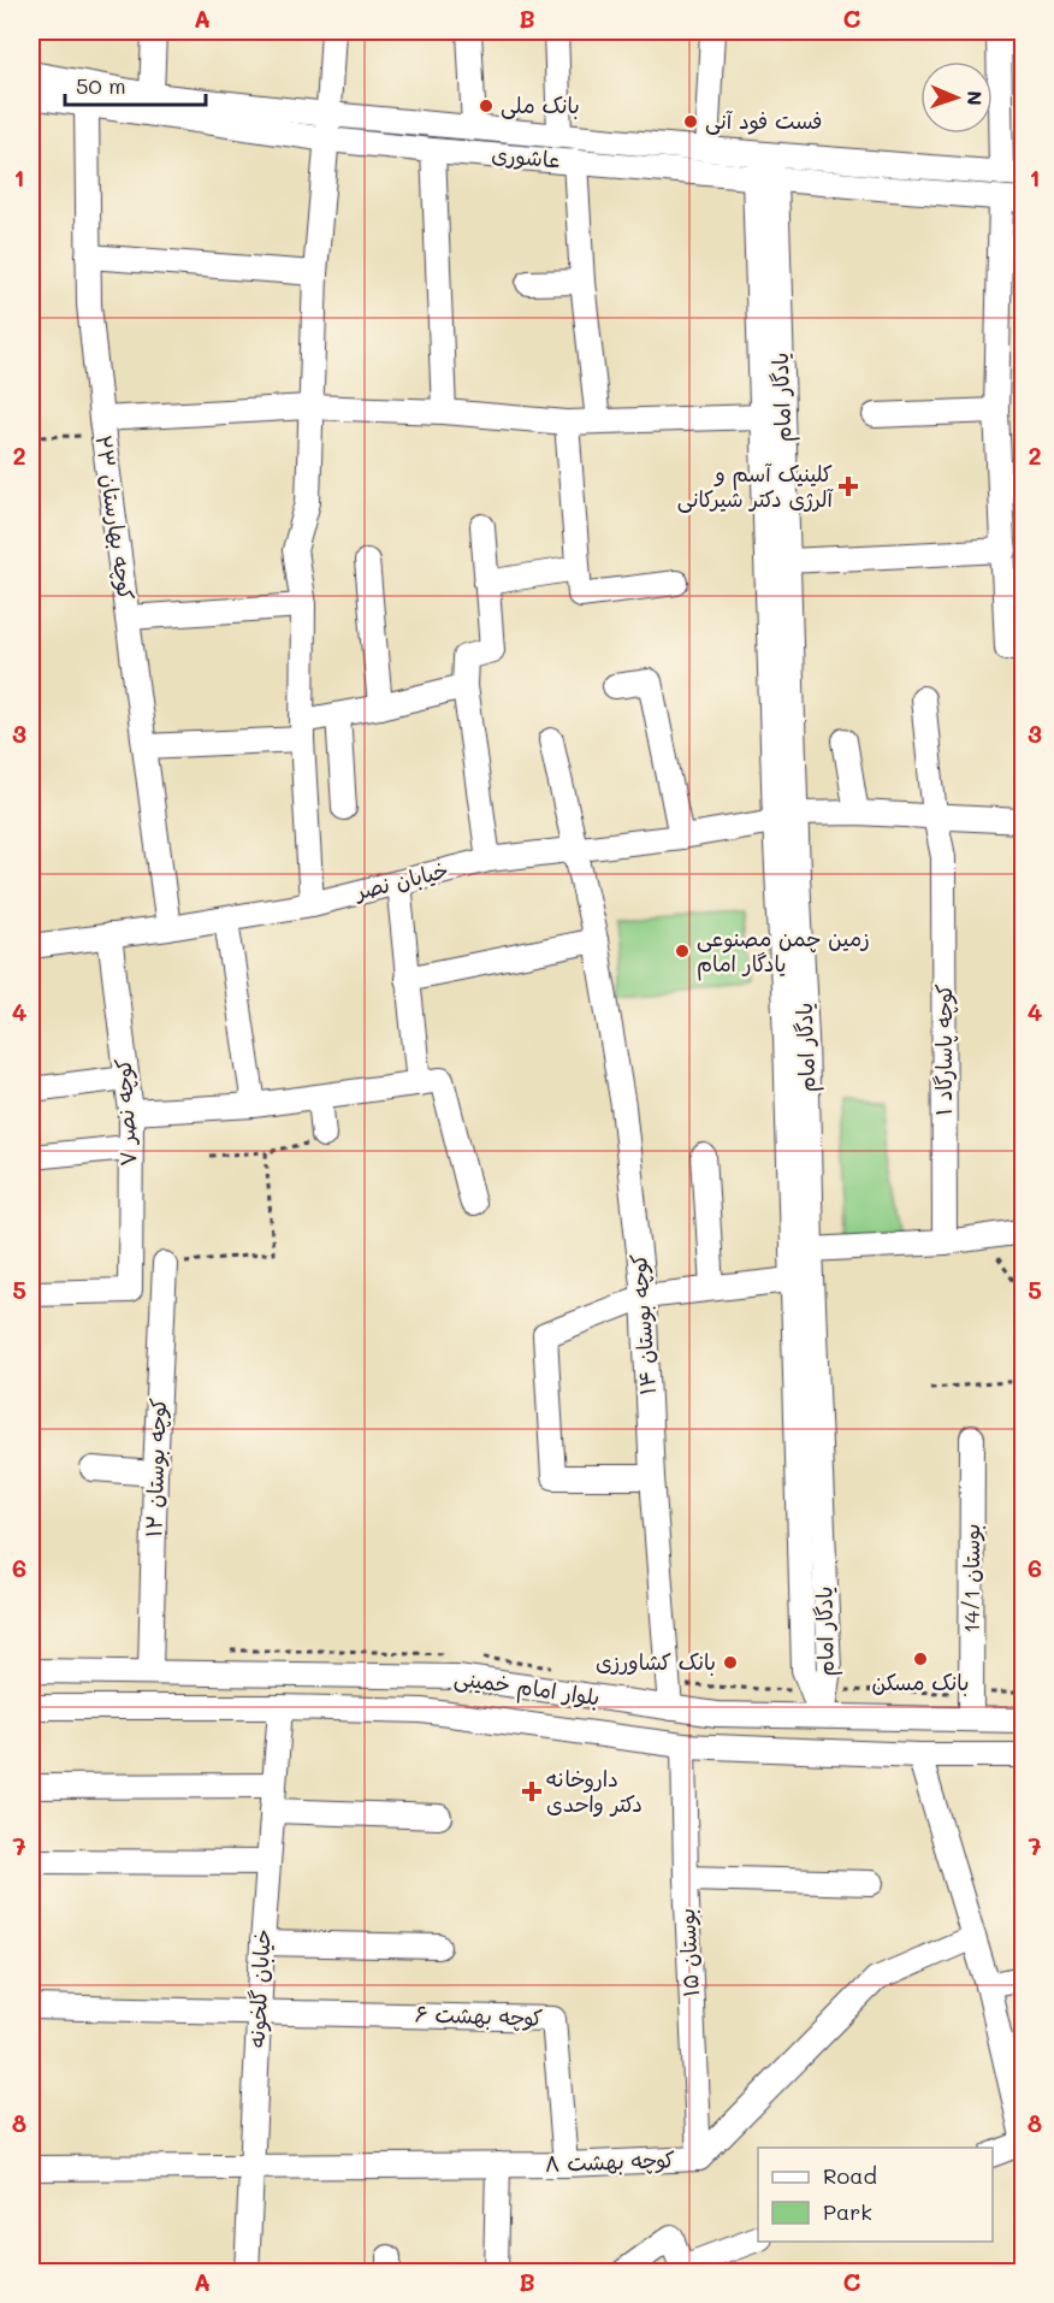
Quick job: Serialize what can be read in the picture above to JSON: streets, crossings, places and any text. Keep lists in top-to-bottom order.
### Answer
{
  "streets": {
    "street": [
      "عاشوری",
      "یادگار امام",
      "کوچه بهارستان ۲۳",
      "خیابان نصر",
      "کوچه پاسارگاد ۱",
      "کوچه نصر ۷",
      "کوچه بوستان ۱۴",
      "کوچه بوستان ۱۲",
      "بوستان 14/1",
      "بلوار امام خمینی",
      "بوستان ۱۵",
      "خیابان گلخونه",
      "کوچه بهشت ۶",
      "کوچه بهشت ۸"
    ]
  },
  "crossings": [
    ["عاشوری", "یادگار امام"],
    ["عاشوری", "کوچه بهارستان ۲۳"],
    ["یادگار امام", "خیابان نصر"],
    ["یادگار امام", "بلوار امام خمینی"],
    ["کوچه بهارستان ۲۳", "خیابان نصر"],
    ["خیابان نصر", "کوچه پاسارگاد ۱"],
    ["خیابان نصر", "کوچه نصر ۷"],
    ["خیابان نصر", "کوچه بوستان ۱۴"],
    ["کوچه بوستان ۱۴", "بلوار امام خمینی"],
    ["کوچه بوستان ۱۲", "بلوار امام خمینی"],
    ["بوستان 14/1", "بلوار امام خمینی"],
    ["بلوار امام خمینی", "بوستان ۱۵"],
    ["بلوار امام خمینی", "خیابان گلخونه"],
    ["بوستان ۱۵", "کوچه بهشت ۸"],
    ["خیابان گلخونه", "کوچه بهشت ۶"],
    ["خیابان گلخونه", "کوچه بهشت ۸"],
    ["کوچه بهشت ۶", "کوچه بهشت ۸"]
  ],
  "places": {
    "other": [
      "بانک ملی",
      "فست فود آنی",
      "زمین چمن مصنوعی یادگار امام",
      "بانک مسکن",
      "بانک کشاورزی"
    ],
    "health": ["کلینیک آسم و آلرژی دکتر شیرکانی", "داروخانه دکتر واحدی"]
  },
  "legend": ["Road", "Park"],
  "scale_bar": "50 m",
  "north": "right",
  "grid": {
    "columns": ["A", "B", "C"],
    "rows": [
      "1",
      "2",
      "3",
      "4",
      "5",
      "6",
      "7",
      "8"
    ]
  }
}
